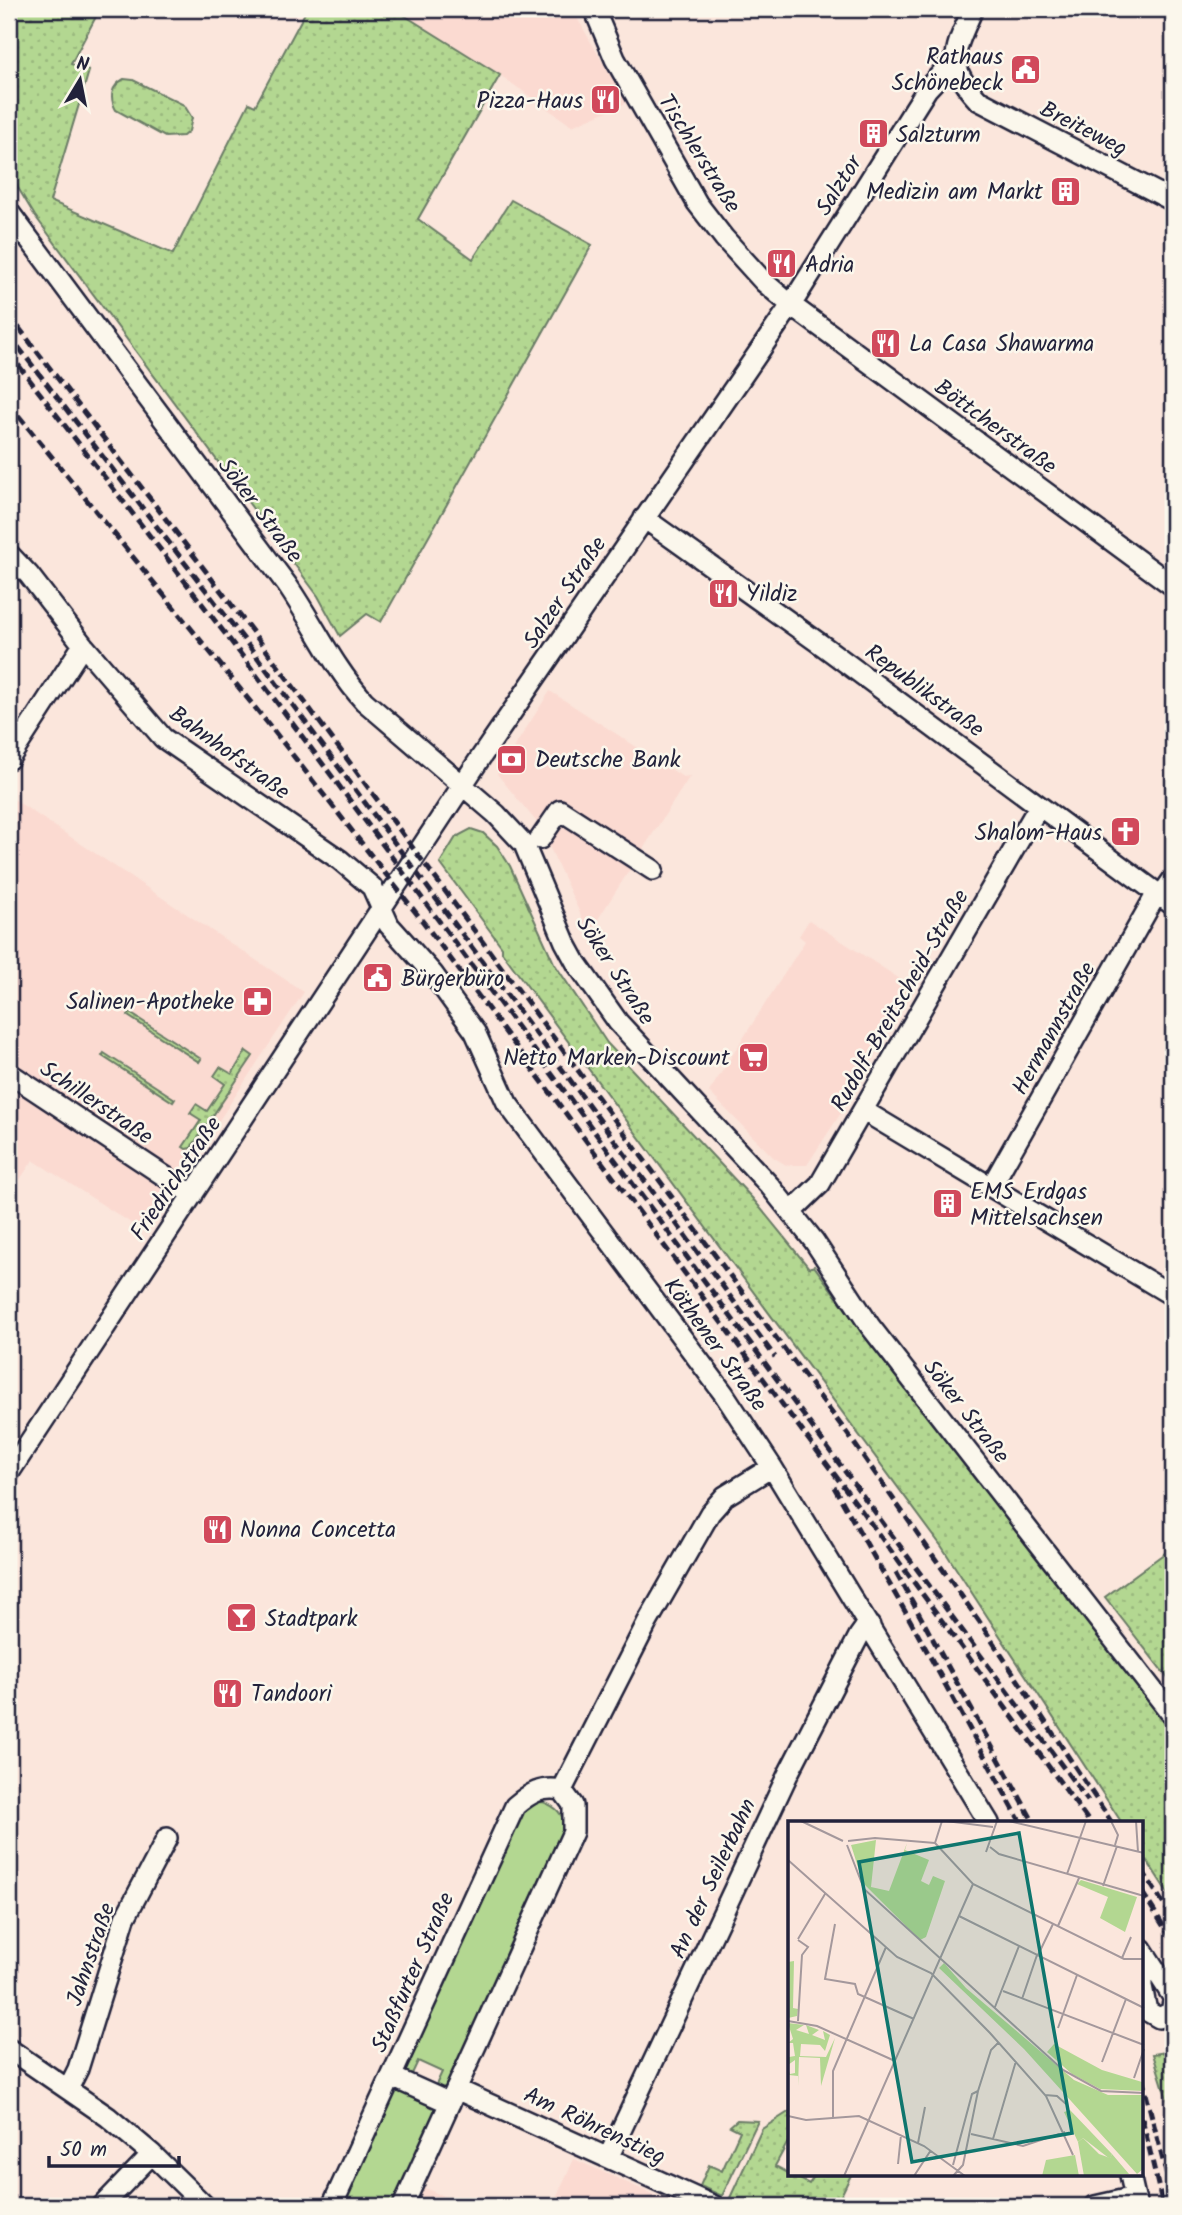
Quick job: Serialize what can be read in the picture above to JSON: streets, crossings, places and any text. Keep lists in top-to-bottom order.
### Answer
{
  "streets": {
    "street": [
      "Breiteweg",
      "Tischlerstraße",
      "Salztor",
      "Böttcherstraße",
      "Söker Straße",
      "Salzer Straße",
      "Republikstraße",
      "Bahnhofstraße",
      "Rudolf-Breitscheid-Straße",
      "Hermannstraße",
      "Schillerstraße",
      "Friedrichstraße",
      "Köthener Straße",
      "An der Seilerbahn",
      "Jahnstraße",
      "Staßfurter Straße",
      "Am Röhrenstieg"
    ]
  },
  "crossings": [
    ["Breiteweg", "Salztor"],
    ["Tischlerstraße", "Salztor"],
    ["Tischlerstraße", "Böttcherstraße"],
    ["Tischlerstraße", "Salzer Straße"],
    ["Salztor", "Böttcherstraße"],
    ["Salztor", "Salzer Straße"],
    ["Böttcherstraße", "Salzer Straße"],
    ["Söker Straße", "Salzer Straße"],
    ["Söker Straße", "Rudolf-Breitscheid-Straße"],
    ["Salzer Straße", "Republikstraße"],
    ["Salzer Straße", "Bahnhofstraße"],
    ["Salzer Straße", "Friedrichstraße"],
    ["Salzer Straße", "Köthener Straße"],
    ["Republikstraße", "Rudolf-Breitscheid-Straße"],
    ["Republikstraße", "Hermannstraße"],
    ["Bahnhofstraße", "Friedrichstraße"],
    ["Bahnhofstraße", "Köthener Straße"],
    ["Schillerstraße", "Friedrichstraße"],
    ["Friedrichstraße", "Köthener Straße"],
    ["Köthener Straße", "An der Seilerbahn"],
    ["An der Seilerbahn", "Am Röhrenstieg"],
    ["Staßfurter Straße", "Am Röhrenstieg"]
  ],
  "places": {
    "public building": ["Rathaus Schönebeck", "Bürgerbüro"],
    "restaurant": [
      "Pizza-Haus",
      "Adria",
      "La Casa Shawarma",
      "Yildiz",
      "Nonna Concetta",
      "Tandoori"
    ],
    "building": ["Salzturm", "Medizin am Markt", "EMS Erdgas Mittelsachsen"],
    "bank": ["Deutsche Bank"],
    "church": ["Shalom-Haus"],
    "pharmacy": ["Salinen-Apotheke"],
    "supermarket": ["Netto Marken-Discount"],
    "bar": ["Stadtpark"]
  },
  "scale_bar": "50 m",
  "north": "top"
}
